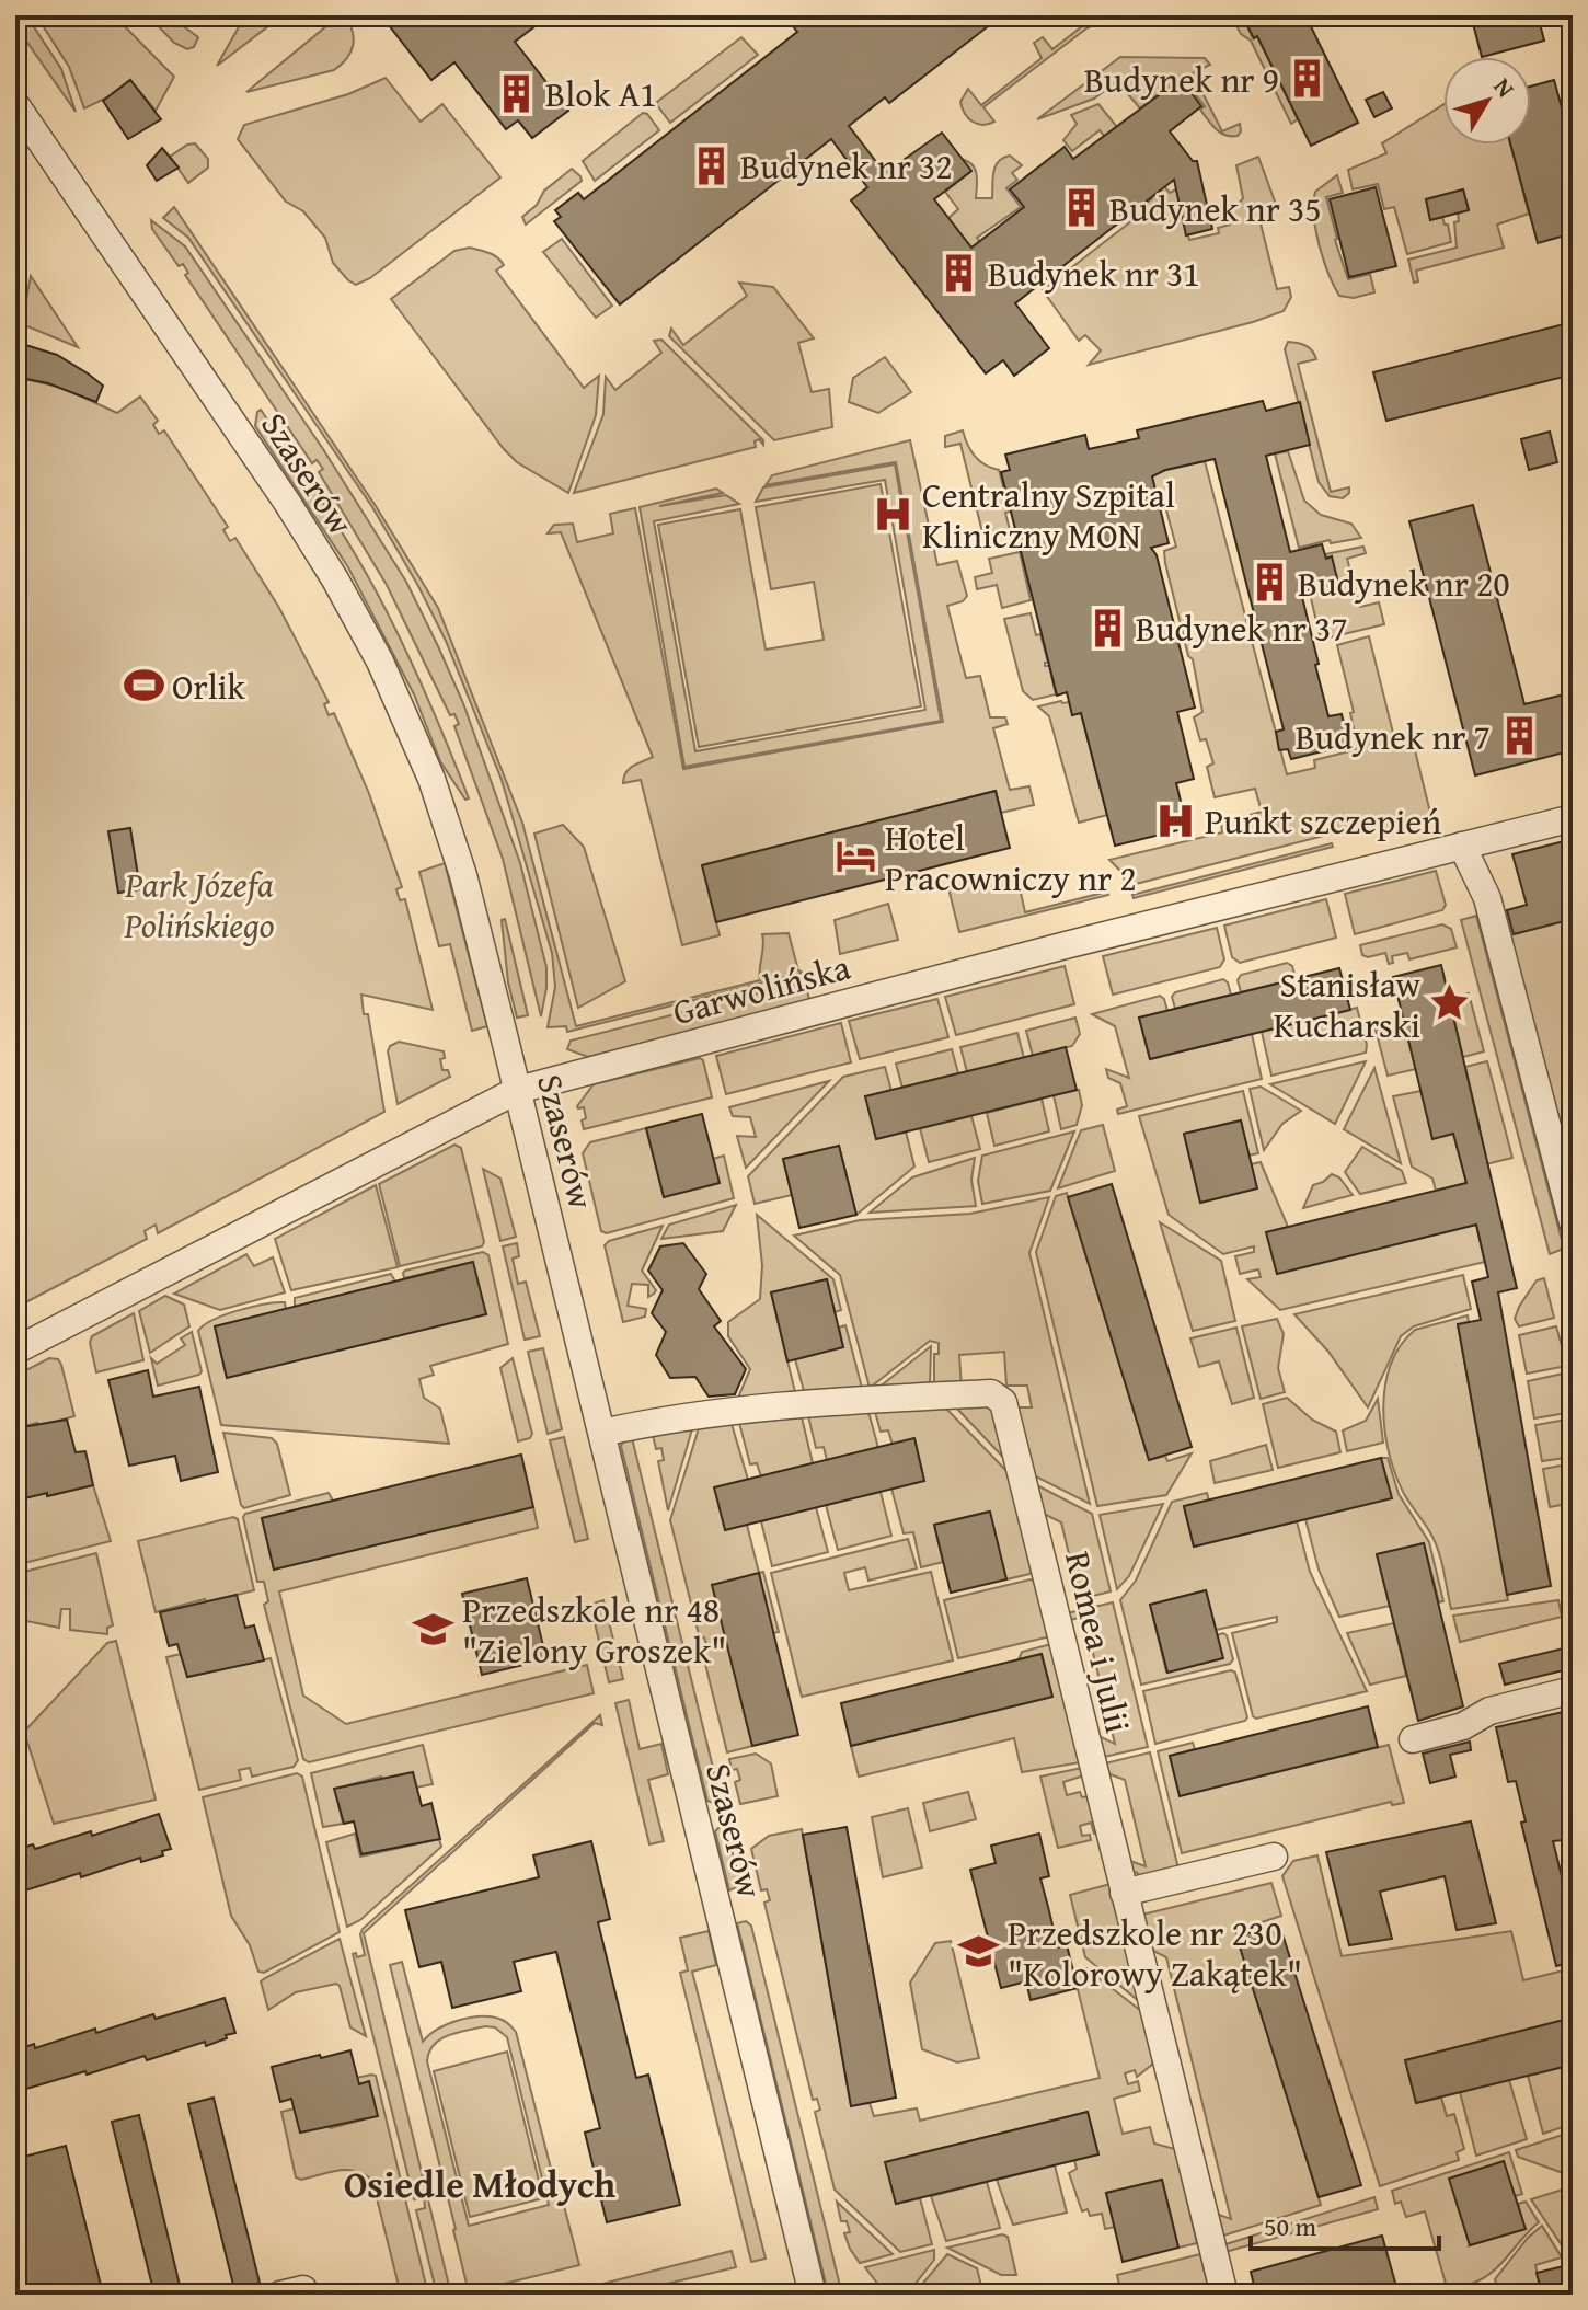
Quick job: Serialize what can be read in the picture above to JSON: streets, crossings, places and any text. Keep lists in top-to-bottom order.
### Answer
{
  "streets": {
    "street": ["Szaserów", "Garwolińska", "Romea i Julii"]
  },
  "crossings": [
    ["Szaserów", "Garwolińska"],
    ["Szaserów", "Romea i Julii"]
  ],
  "districts": ["Osiedle Młodych"],
  "parks": ["Park Józefa Polińskiego"],
  "places": {
    "building": [
      "Budynek nr 9",
      "Blok A1",
      "Budynek nr 32",
      "Budynek nr 35",
      "Budynek nr 31",
      "Budynek nr 20",
      "Budynek nr 37",
      "Budynek nr 7"
    ],
    "hospital": ["Centralny Szpital Kliniczny MON", "Punkt szczepień"],
    "sports": ["Orlik"],
    "hotel": ["Hotel Pracowniczy nr 2"],
    "place": ["Stanisław Kucharski"],
    "school or university": ["Przedszkole nr 48 \"Zielony Groszek\"", "Przedszkole nr 230 \"Kolorowy Zakątek\""]
  },
  "scale_bar": "50 m",
  "north": "top right"
}
